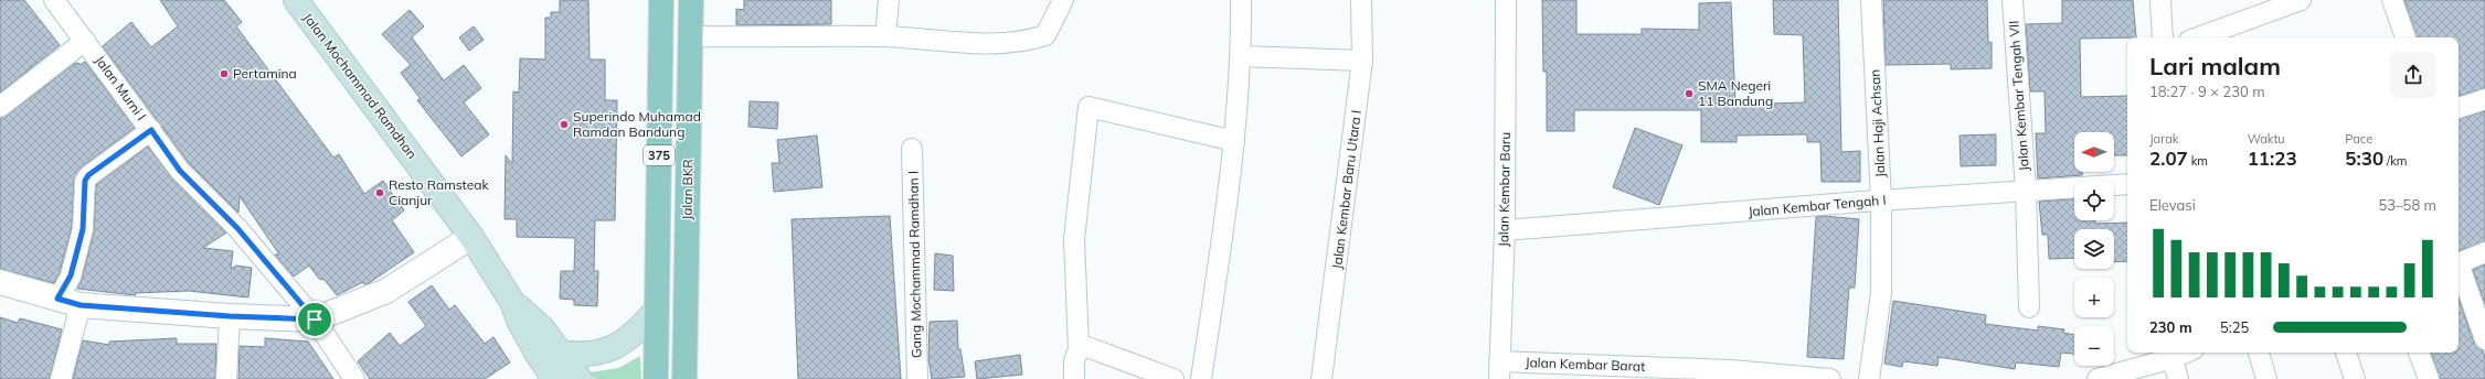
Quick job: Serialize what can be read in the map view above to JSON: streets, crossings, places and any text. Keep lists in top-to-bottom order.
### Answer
{
  "streets": {
    "main road": ["Jalan Mochammad Ramdhan", "375", "Jalan BKR"],
    "street": [
      "Jalan Murni I",
      "Jalan Kembar Tengah VII",
      "Jalan Haji Achsan",
      "Jalan Kembar Baru Utara I",
      "Jalan Kembar Baru",
      "Jalan Kembar Tengah I",
      "Gang Mochammad Ramdhan I",
      "Jalan Kembar Barat"
    ]
  },
  "crossings": [
    ["Jalan Kembar Tengah VII", "Jalan Kembar Tengah I"],
    ["Jalan Haji Achsan", "Jalan Kembar Tengah I"],
    ["Jalan Kembar Baru", "Jalan Kembar Tengah I"],
    ["Jalan Kembar Baru", "Jalan Kembar Barat"]
  ],
  "places": [
    "Pertamina",
    "SMA Negeri 11 Bandung",
    "Superindo Muhamad Ramdan Bandung",
    "Resto Ramsteak Cianjur"
  ],
  "north": "left",
  "page": {
    "heading": ["Lari malam", "18:27 · 9 × 230 m"],
    "stats": [
      ["Jarak", "2.07 km"],
      ["Waktu", "11:23"],
      ["Pace", "5:30 /km"]
    ],
    "map_buttons": ["+", "−"],
    "chart": ["Elevasi", "53–58 m"],
    "list": [
      {
        "name": "230 m",
        "note": "5:25"
      }
    ]
  }
}
